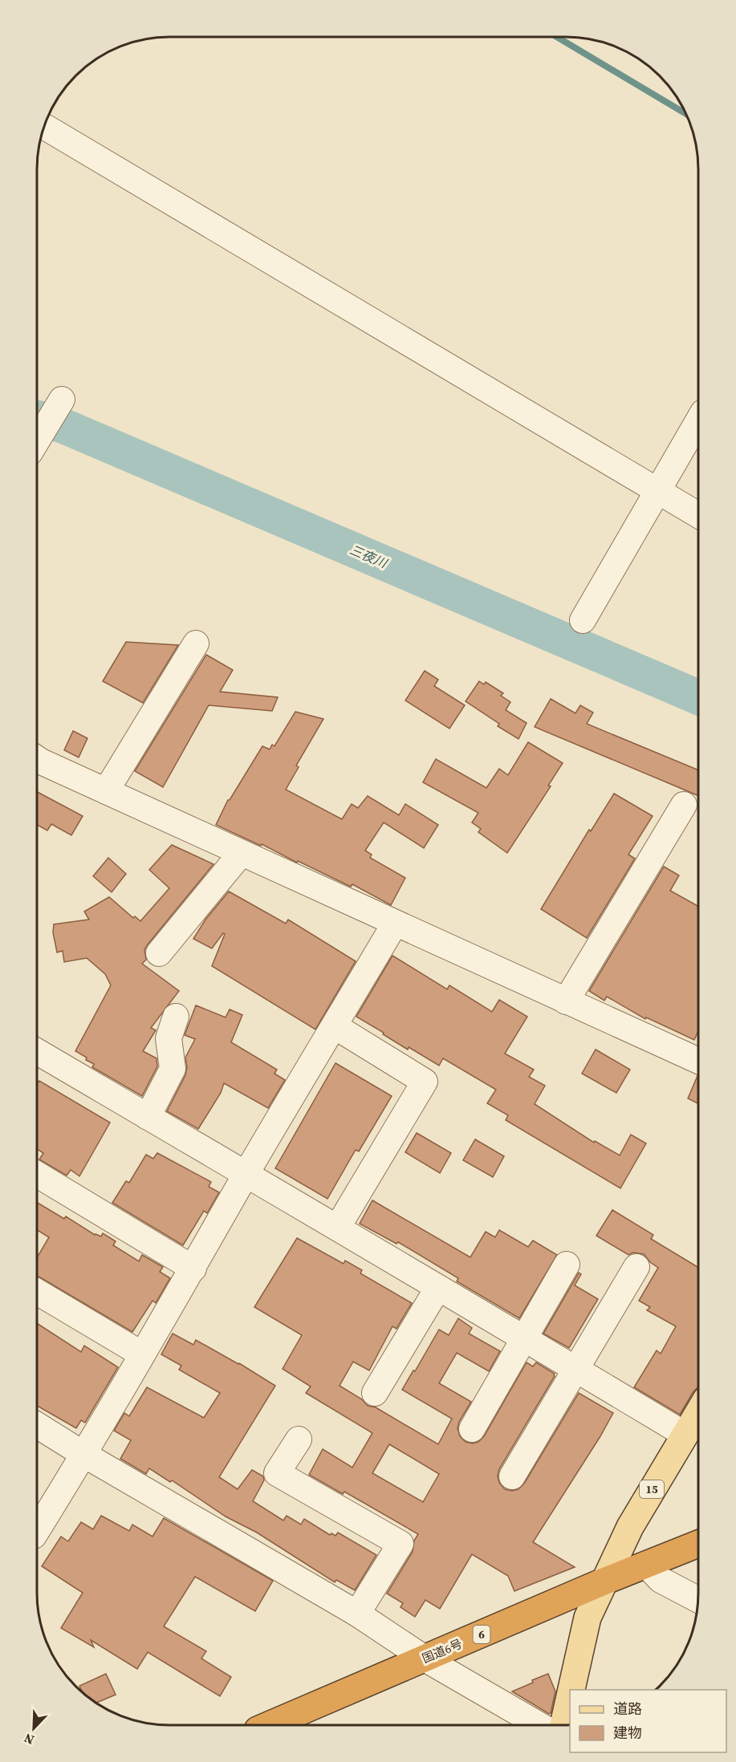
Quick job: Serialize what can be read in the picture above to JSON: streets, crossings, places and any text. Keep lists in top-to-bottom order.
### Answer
{
  "streets": {
    "highway": ["6", "国道6号"],
    "main road": ["15"]
  },
  "crossings": [
    ["15", "国道6号"]
  ],
  "water": ["三夜川"],
  "legend": ["道路", "建物"],
  "north": "bottom left"
}
